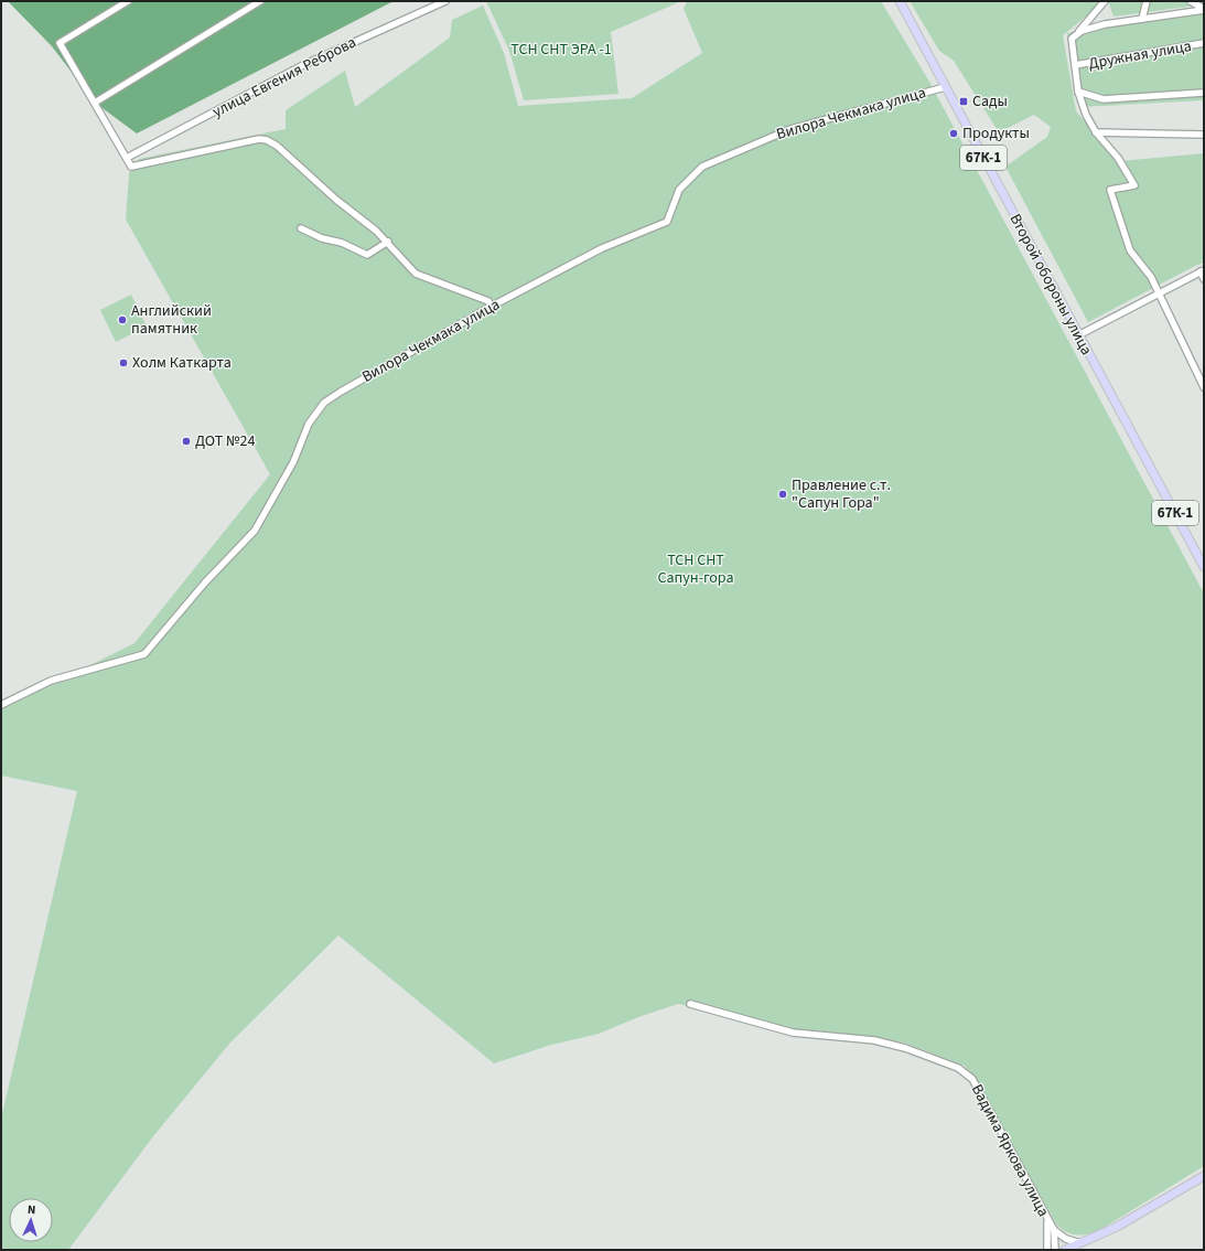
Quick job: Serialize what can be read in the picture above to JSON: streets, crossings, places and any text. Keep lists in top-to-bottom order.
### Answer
{
  "streets": {
    "main road": ["67К-1", "Второй обороны улица"],
    "street": [
      "Дружная улица",
      "улица Евгения Реброва",
      "Вилора Чекмака улица",
      "Вадима Яркова улица"
    ]
  },
  "crossings": [
    ["Вилора Чекмака улица", "Второй обороны улица"]
  ],
  "parks": ["ТСН СНТ ЭРА -1", "ТСН СНТ Сапун-гора"],
  "places": {
    "transit": ["Сады"],
    "other": [
      "Продукты",
      "Английский памятник",
      "Холм Каткарта",
      "ДОТ №24",
      "Правление с.т. \"Сапун Гора\""
    ]
  },
  "north": "top"
}
